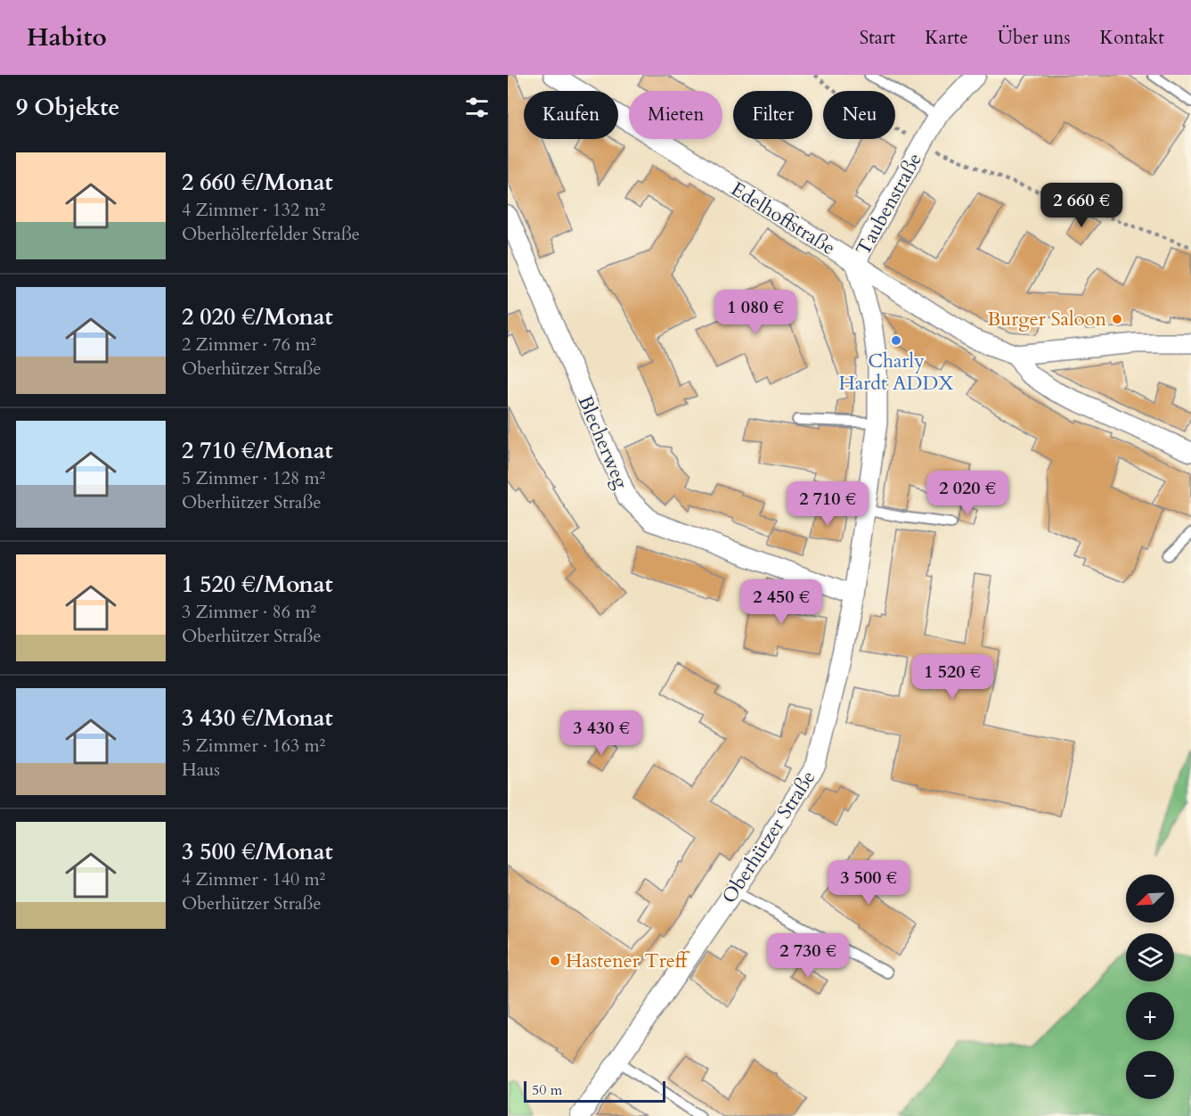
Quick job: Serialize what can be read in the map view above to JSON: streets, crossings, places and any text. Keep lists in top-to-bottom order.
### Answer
{
  "streets": {
    "street": [
      "Taubenstraße",
      "Edelhoffstraße",
      "Blecherweg",
      "Oberhützer Straße"
    ]
  },
  "crossings": [
    ["Taubenstraße", "Edelhoffstraße"],
    ["Taubenstraße", "Oberhützer Straße"],
    ["Edelhoffstraße", "Oberhützer Straße"],
    ["Blecherweg", "Oberhützer Straße"]
  ],
  "places": ["Burger Saloon", "Charly Hardt ADDX", "Hastener Treff"],
  "scale_bar": "50 m",
  "north": "bottom left",
  "page": {
    "header": "Habito",
    "nav": [
      "Start",
      "Karte",
      "Über uns",
      "Kontakt"
    ],
    "heading": "9 Objekte",
    "chip": [
      "Kaufen",
      "Mieten",
      "Filter",
      "Neu"
    ],
    "list": [
      {
        "name": "2 660 €/Monat",
        "note": "4 Zimmer · 132 m² · Oberhölterfelder Straße"
      },
      {
        "name": "2 020 €/Monat",
        "note": "2 Zimmer · 76 m² · Oberhützer Straße"
      },
      {
        "name": "2 710 €/Monat",
        "note": "5 Zimmer · 128 m² · Oberhützer Straße"
      },
      {
        "name": "1 520 €/Monat",
        "note": "3 Zimmer · 86 m² · Oberhützer Straße"
      },
      {
        "name": "3 430 €/Monat",
        "note": "5 Zimmer · 163 m² · Haus"
      },
      {
        "name": "3 500 €/Monat",
        "note": "4 Zimmer · 140 m² · Oberhützer Straße"
      }
    ],
    "price": [
      "2 660 €",
      "1 080 €",
      "2 020 €",
      "2 710 €",
      "2 450 €",
      "1 520 €",
      "3 430 €",
      "3 500 €",
      "2 730 €"
    ],
    "map_buttons": ["+", "−"],
    "scale": "50 m"
  }
}
